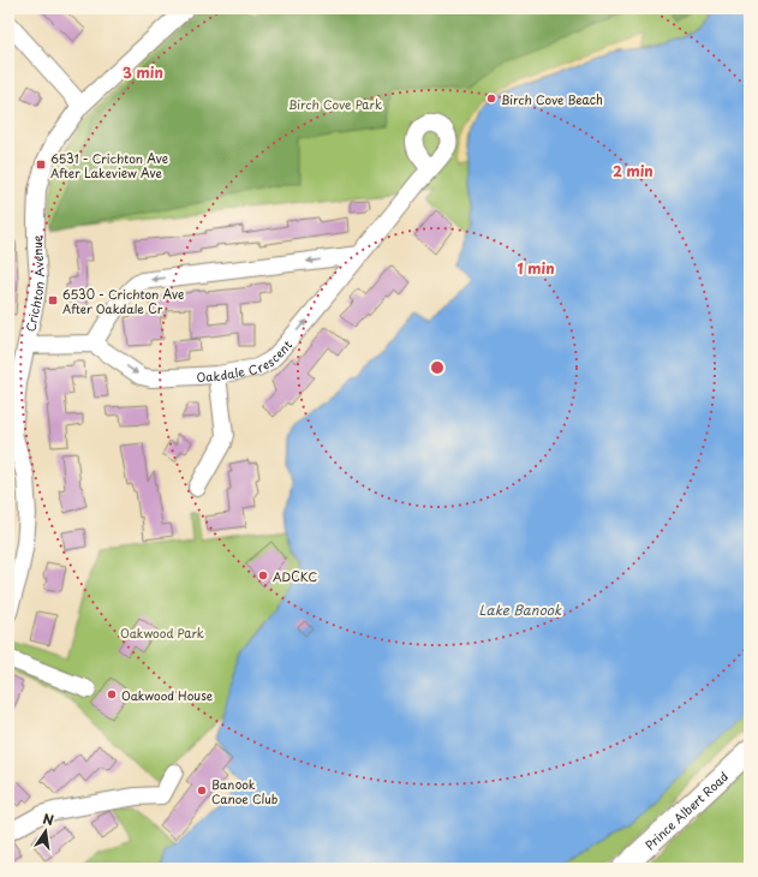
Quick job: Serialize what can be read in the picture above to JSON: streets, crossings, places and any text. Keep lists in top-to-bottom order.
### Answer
{
  "streets": {
    "main road": ["Prince Albert Road"],
    "street": ["Crichton Avenue", "Oakdale Crescent"]
  },
  "water": ["Lake Banook"],
  "parks": ["Birch Cove Park", "Oakwood Park"],
  "places": {
    "other": [
      "Birch Cove Beach",
      "ADCKC",
      "Oakwood House",
      "Banook Canoe Club"
    ],
    "transit": ["6531 - Crichton Ave After Lakeview Ave", "6530 - Crichton Ave After Oakdale Cr"]
  },
  "north": "top",
  "rings": ["3 min", "2 min", "1 min"]
}
